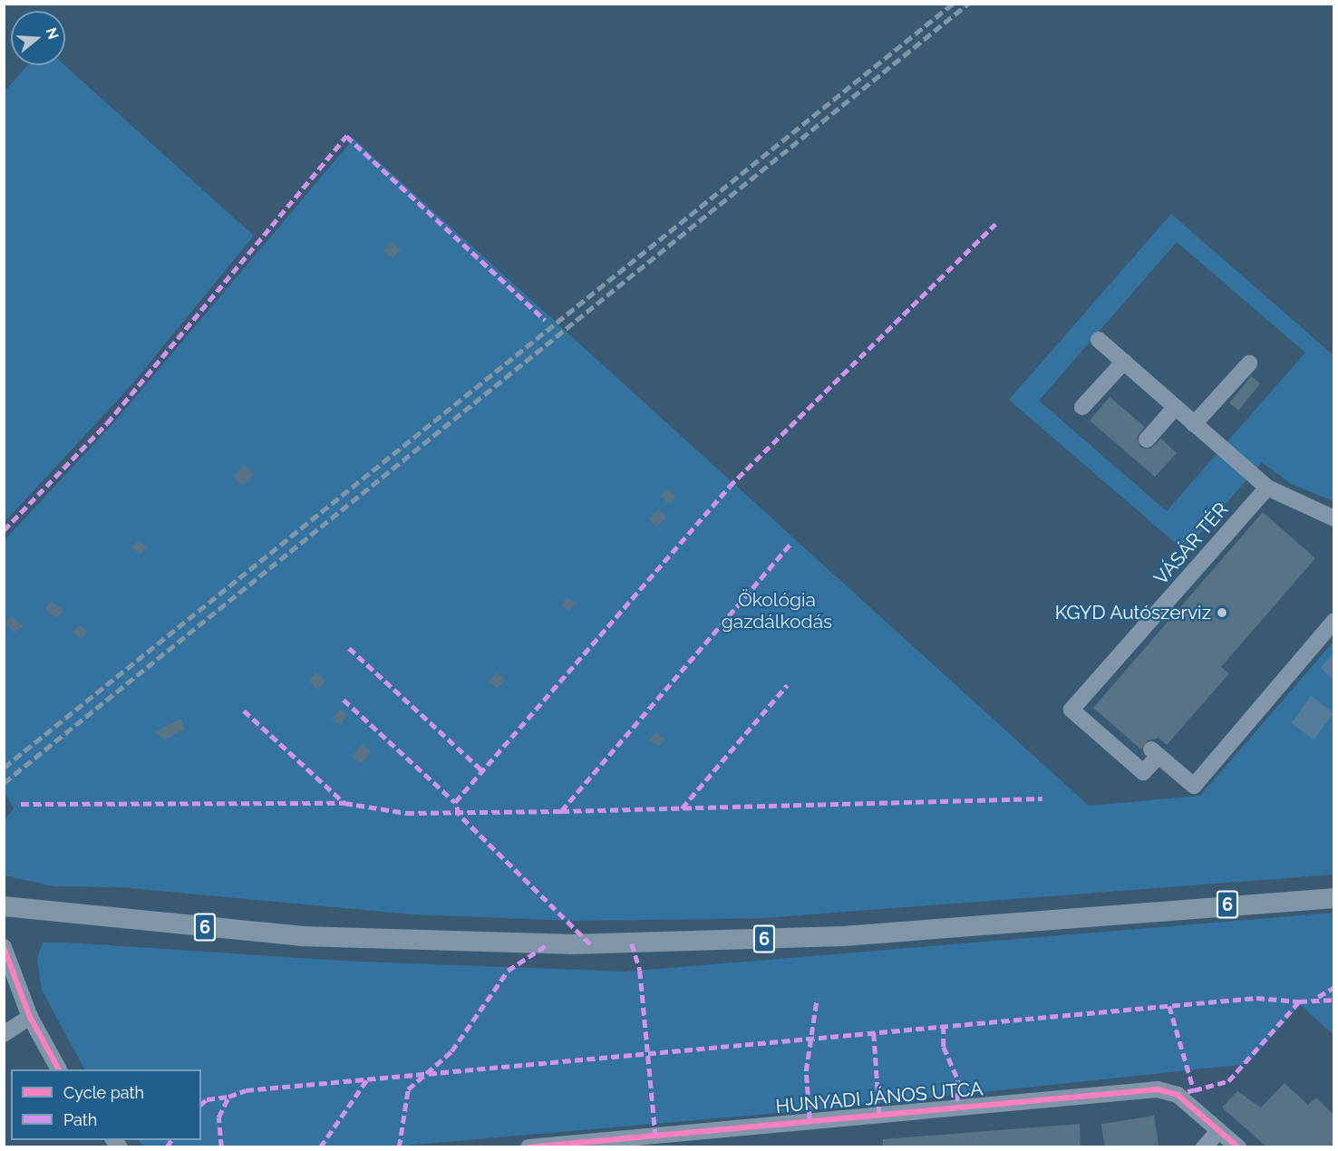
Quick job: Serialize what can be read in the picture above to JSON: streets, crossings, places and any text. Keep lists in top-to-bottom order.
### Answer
{
  "streets": {
    "main road": ["6"],
    "street": ["VÁSÁR TÉR", "HUNYADI JÁNOS UTCA"]
  },
  "parks": ["Ökológia gazdálkodás"],
  "places": ["KGYD Autószerviz"],
  "legend": ["Cycle path", "Path"],
  "north": "right"
}
